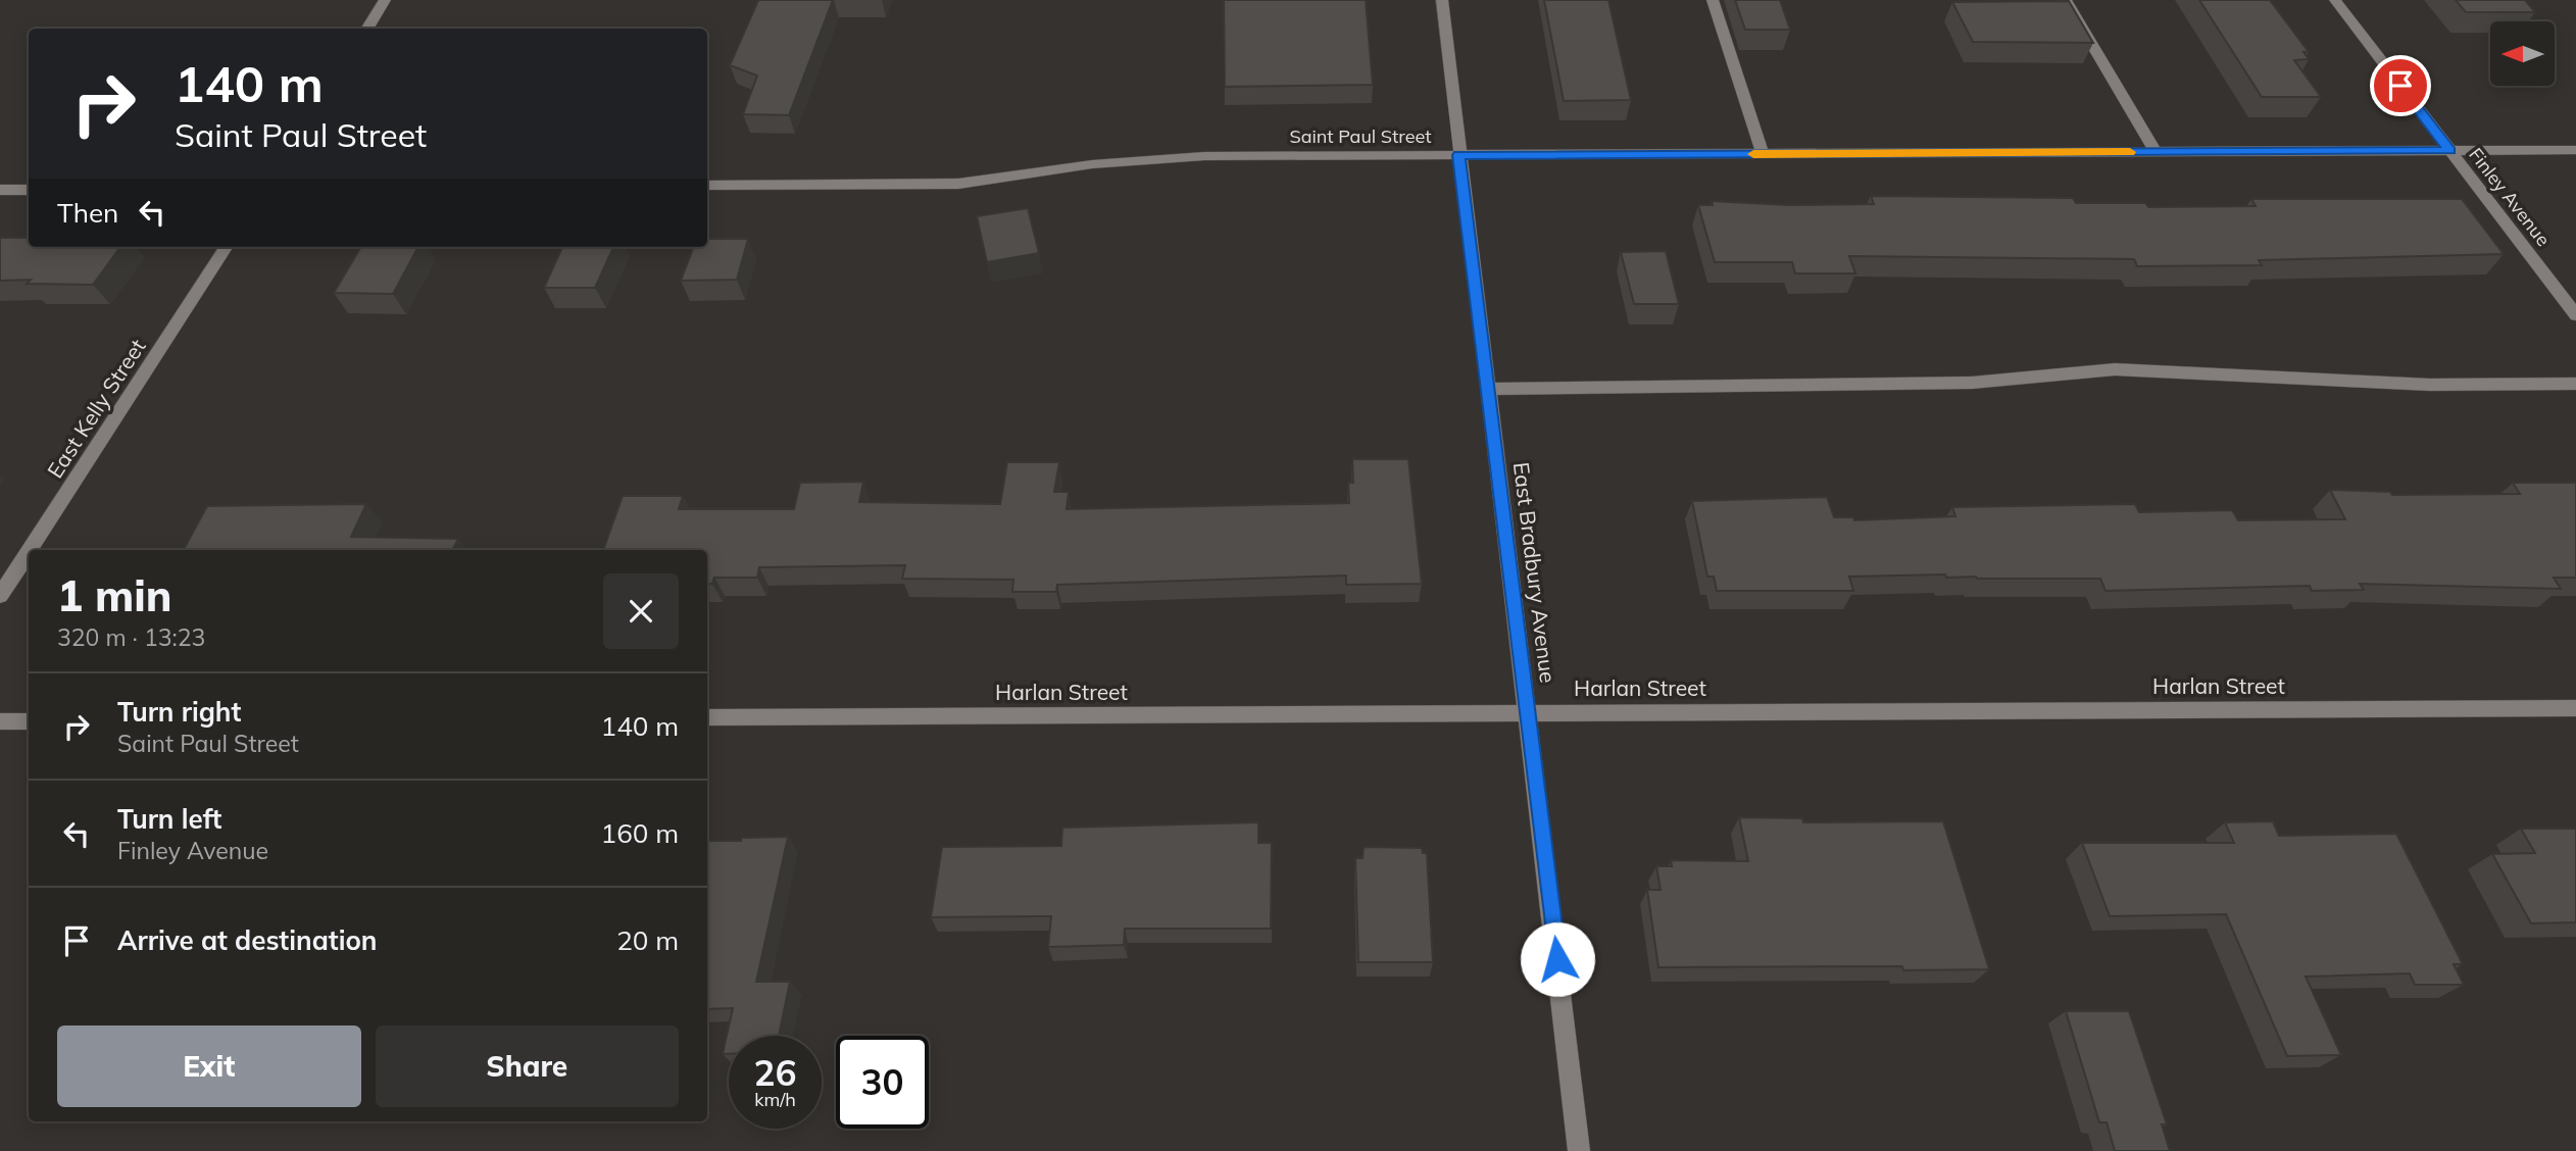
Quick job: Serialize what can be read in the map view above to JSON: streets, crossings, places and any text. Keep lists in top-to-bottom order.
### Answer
{
  "streets": {
    "street": [
      "Saint Paul Street",
      "Finley Avenue",
      "East Kelly Street",
      "East Bradbury Avenue",
      "Harlan Street"
    ]
  },
  "crossings": [
    ["Saint Paul Street", "Finley Avenue"],
    ["Saint Paul Street", "East Bradbury Avenue"],
    ["East Bradbury Avenue", "Harlan Street"]
  ],
  "north": "left",
  "page": {
    "turn": ["140 m", "Saint Paul Street"],
    "then": "Then",
    "heading": ["1 min", "320 m · 13:23"],
    "list": [
      {
        "name": "Turn right",
        "note": "Saint Paul Street",
        "value": "140 m"
      },
      {
        "name": "Turn left",
        "note": "Finley Avenue",
        "value": "160 m"
      },
      {
        "name": "Arrive at destination",
        "value": "20 m"
      }
    ],
    "buttons": ["Exit", "Share"],
    "speed": "26 km/h",
    "limit": "30"
  }
}
